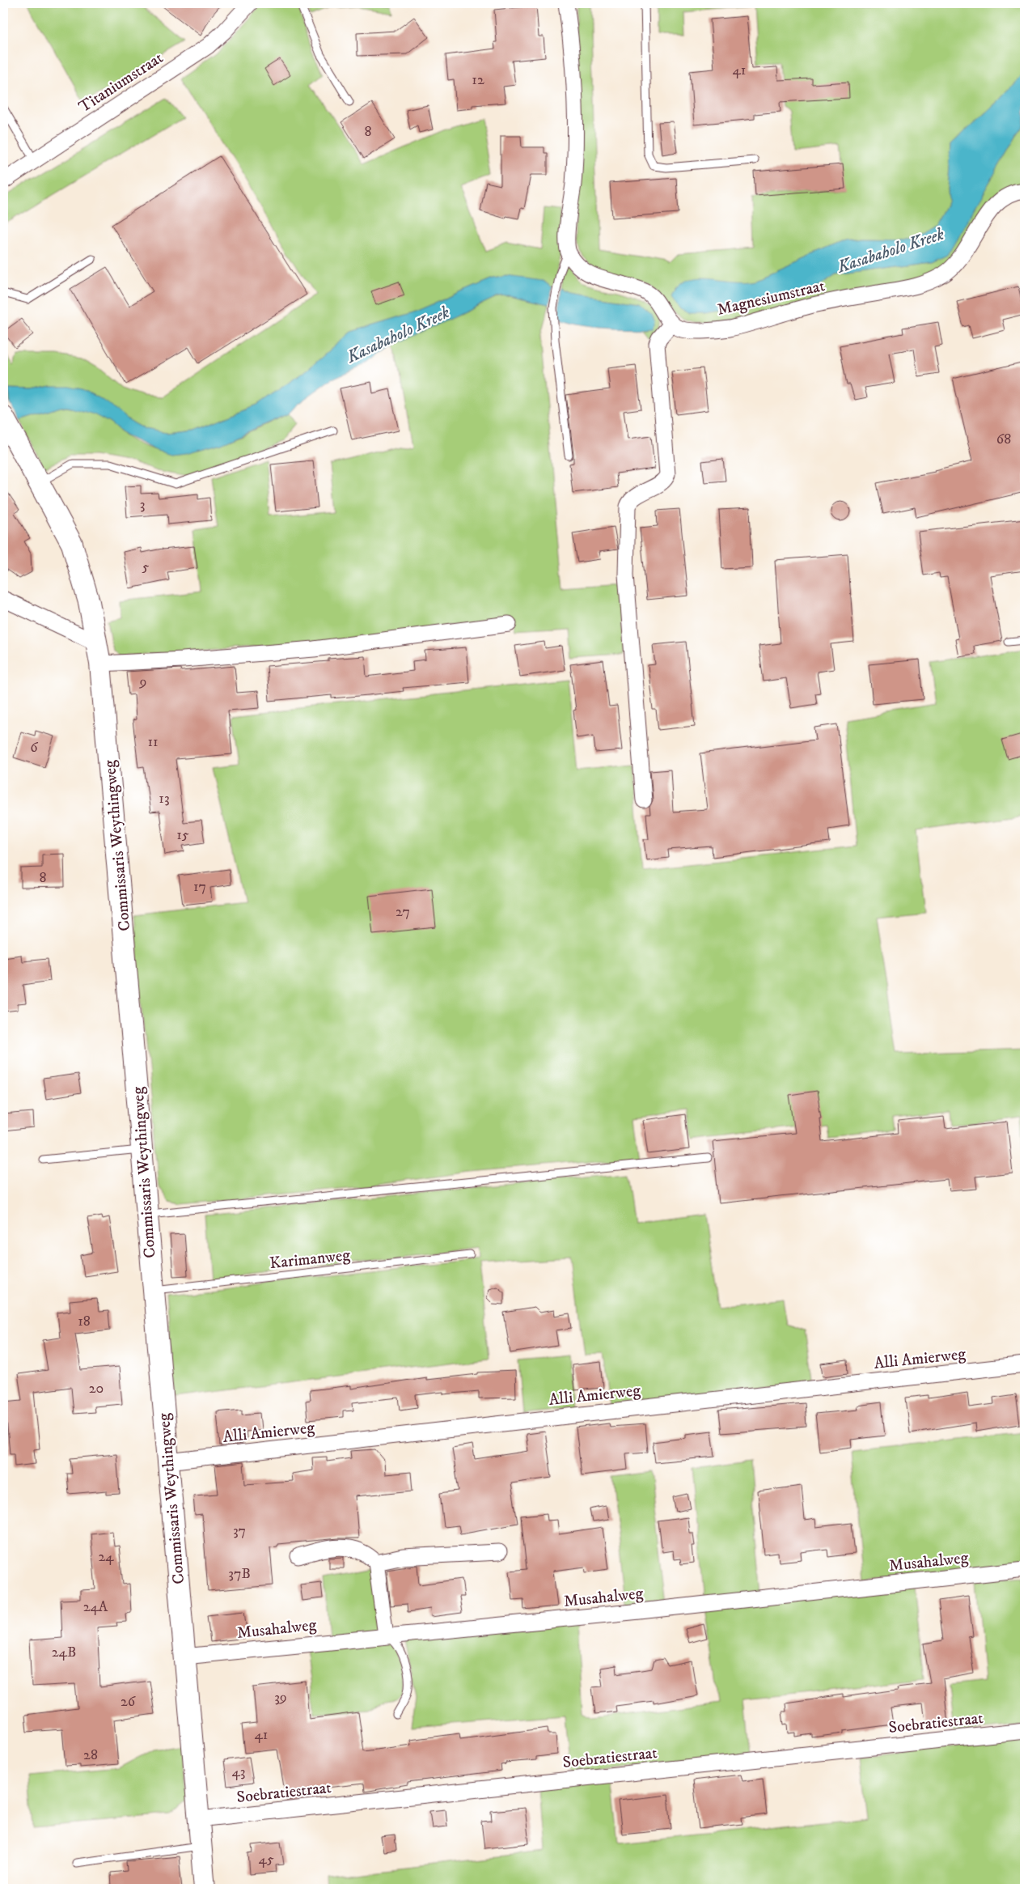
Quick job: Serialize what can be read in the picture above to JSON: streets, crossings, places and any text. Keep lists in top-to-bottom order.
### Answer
{
  "streets": {
    "main road": ["Commissaris Weythingweg"],
    "street": [
      "Titaniumstraat",
      "Magnesiumstraat",
      "Alli Amierweg",
      "Musahalweg",
      "Soebratiestraat"
    ],
    "lane": ["Karimanweg"]
  },
  "crossings": [
    ["Commissaris Weythingweg", "Karimanweg"],
    ["Commissaris Weythingweg", "Alli Amierweg"],
    ["Commissaris Weythingweg", "Musahalweg"],
    ["Commissaris Weythingweg", "Soebratiestraat"]
  ],
  "water": ["Kasabaholo Kreek"],
  "house_numbers": [
    "41",
    "12",
    "8",
    "68",
    "3",
    "5",
    "9",
    "11",
    "6",
    "13",
    "15",
    "8",
    "17",
    "27",
    "18",
    "20",
    "37",
    "24",
    "37B",
    "24A",
    "24B",
    "39",
    "26",
    "41",
    "28",
    "43",
    "45"
  ]
}
